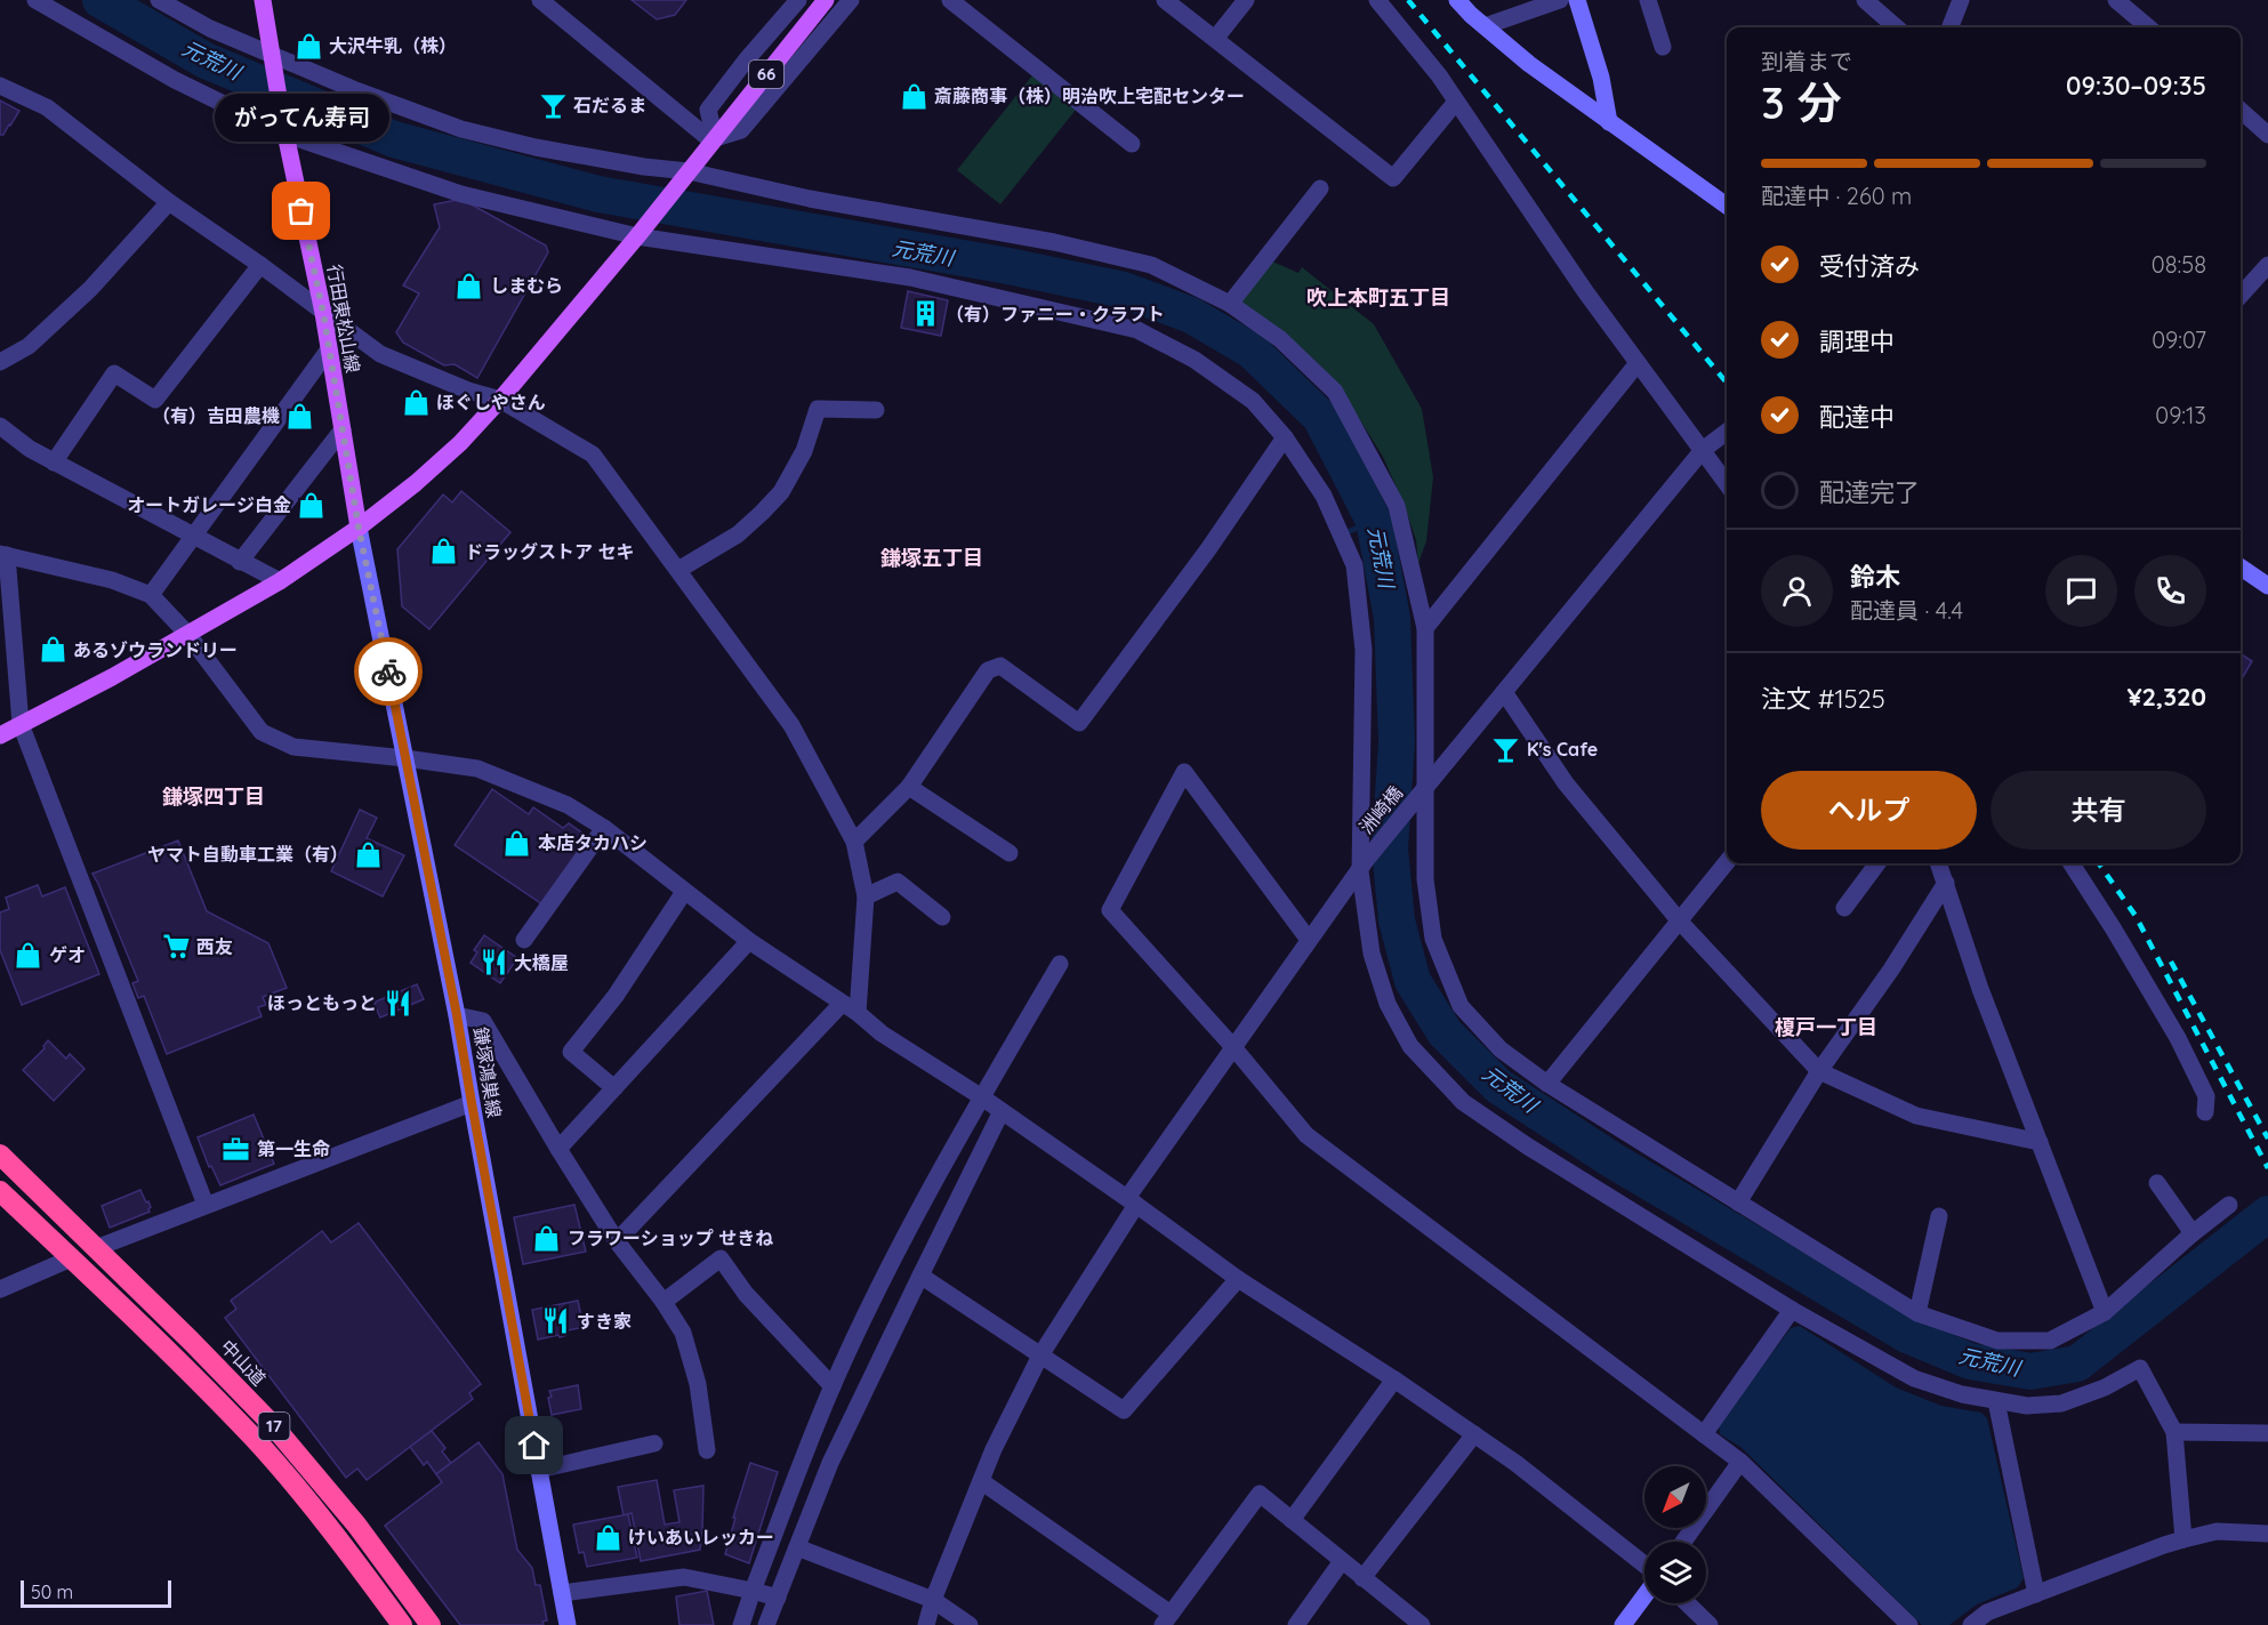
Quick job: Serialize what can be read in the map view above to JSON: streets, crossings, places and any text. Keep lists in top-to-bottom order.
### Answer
{
  "streets": {
    "highway": ["中山道", "17"],
    "main road": ["66", "行田東松山線", "鎌塚鴻巣線"],
    "street": ["洲崎橋"]
  },
  "crossings": [
    ["66", "行田東松山線"],
    ["66", "鎌塚鴻巣線"],
    ["行田東松山線", "鎌塚鴻巣線"]
  ],
  "districts": [
    "吹上本町五丁目",
    "鎌塚五丁目",
    "鎌塚四丁目",
    "榎戸一丁目"
  ],
  "water": ["元荒川"],
  "places": {
    "shop": [
      "大沢牛乳（株）",
      "斎藤商事（株）明治吹上宅配センター",
      "しまむら",
      "ほぐしやさん",
      "（有）吉田農機",
      "オートガレージ白金",
      "ドラッグストア セキ",
      "あるゾウランドリー",
      "本店タカハシ",
      "ヤマト自動車工業（有）",
      "ゲオ",
      "フラワーショップ せきね",
      "けいあいレッカー"
    ],
    "bar": ["石だるま", "K's Cafe"],
    "other": ["がってん寿司"],
    "building": ["（有）ファニー・クラフト"],
    "supermarket": ["西友"],
    "restaurant": ["大橋屋", "ほっともっと", "すき家"],
    "office": ["第一生命"]
  },
  "scale_bar": "50 m",
  "north": "bottom left",
  "page": {
    "heading": ["3 分", "到着まで", "09:30–09:35"],
    "panel": [
      "鈴木",
      "配達員 · 4.4",
      "注文 #1525",
      "¥2,320"
    ],
    "bubble": "がってん寿司",
    "bar": "配達中 · 260 m",
    "list": [
      ["受付済み", "08:58"],
      ["調理中", "09:07"],
      ["配達中", "09:13"],
      "配達完了"
    ],
    "buttons": ["ヘルプ", "共有"],
    "scale": "50 m"
  }
}
